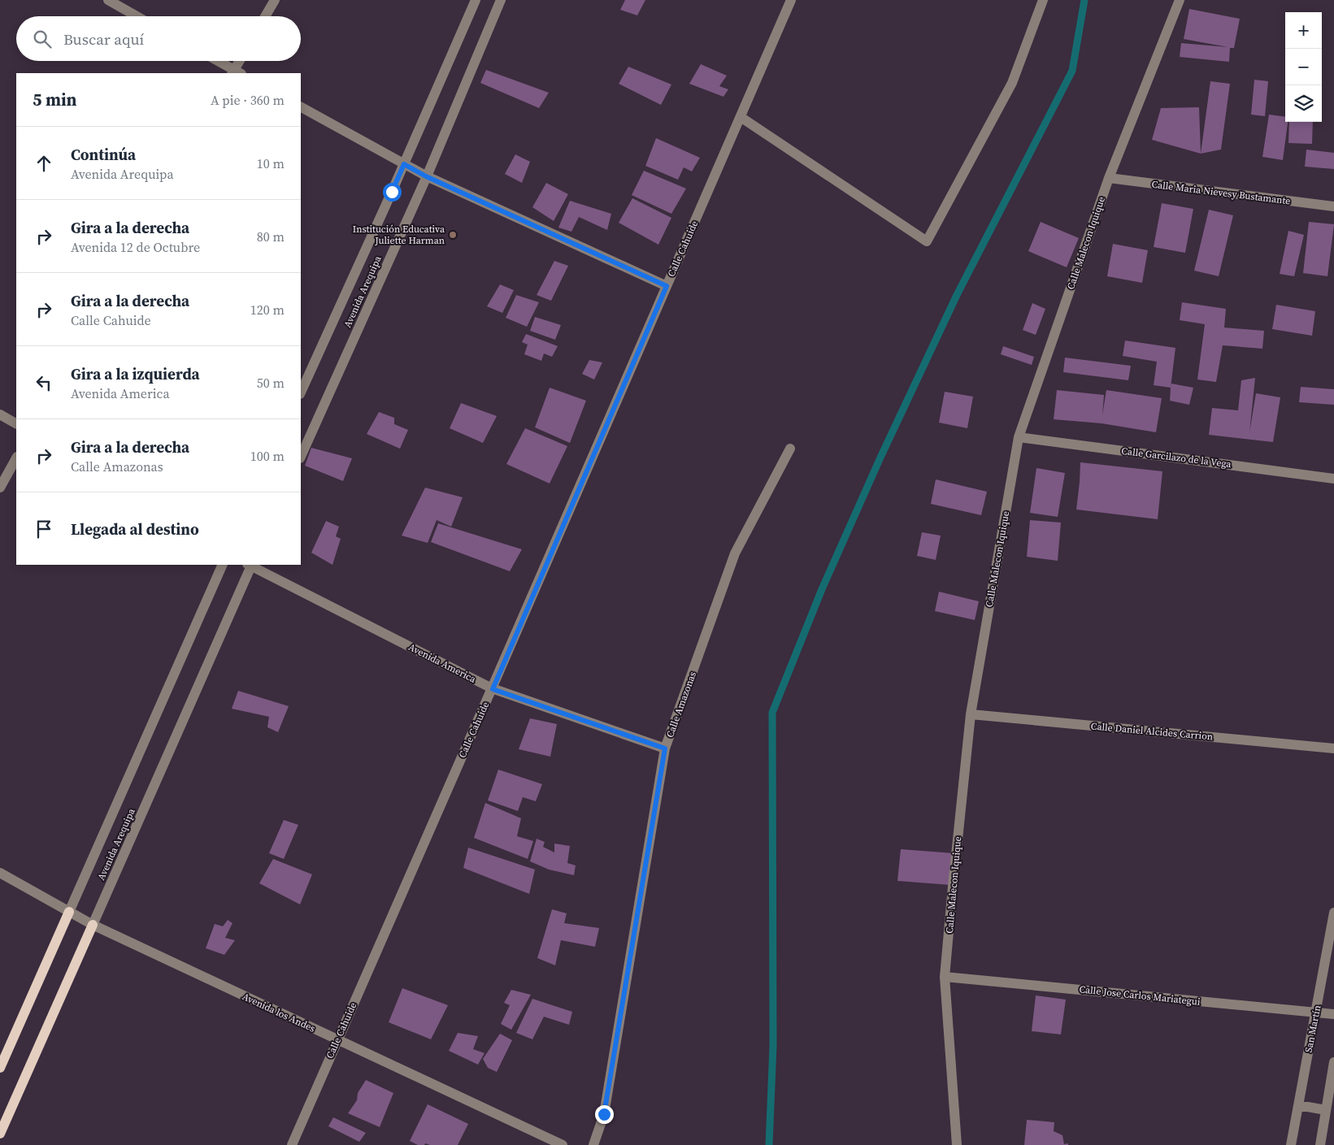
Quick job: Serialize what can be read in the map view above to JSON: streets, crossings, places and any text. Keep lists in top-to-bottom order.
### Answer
{
  "streets": {
    "main road": ["Avenida Arequipa"],
    "street": [
      "Calle Maria Nievesy Bustamante",
      "Calle Malecon Iquique",
      "Calle Cahuide",
      "Calle Garcilazo de la Vega",
      "Avenida America",
      "Calle Amazonas",
      "Calle Daniel Alcides Carrion",
      "Calle Jose Carlos Mariategui",
      "Avenida los Andes",
      "San Martín"
    ]
  },
  "crossings": [
    ["Calle Maria Nievesy Bustamante", "Calle Malecon Iquique"],
    ["Calle Malecon Iquique", "Calle Garcilazo de la Vega"],
    ["Calle Malecon Iquique", "Calle Daniel Alcides Carrion"],
    ["Calle Malecon Iquique", "Calle Jose Carlos Mariategui"],
    ["Calle Cahuide", "Avenida America"],
    ["Calle Cahuide", "Avenida los Andes"],
    ["Avenida Arequipa", "Avenida America"],
    ["Avenida Arequipa", "Avenida los Andes"],
    ["Avenida America", "Calle Amazonas"],
    ["Calle Jose Carlos Mariategui", "San Martín"]
  ],
  "places": ["Institución Educativa Juliette Harman"],
  "page": {
    "map_buttons": ["+", "−"],
    "search": "Buscar aquí",
    "heading": ["5 min", "A pie · 360 m"],
    "list": [
      ["Continúa", "Avenida Arequipa", "10 m"],
      ["Gira a la derecha", "Avenida 12 de Octubre", "80 m"],
      ["Gira a la derecha", "Calle Cahuide", "120 m"],
      ["Gira a la izquierda", "Avenida America", "50 m"],
      ["Gira a la derecha", "Calle Amazonas", "100 m"],
      "Llegada al destino"
    ]
  }
}
